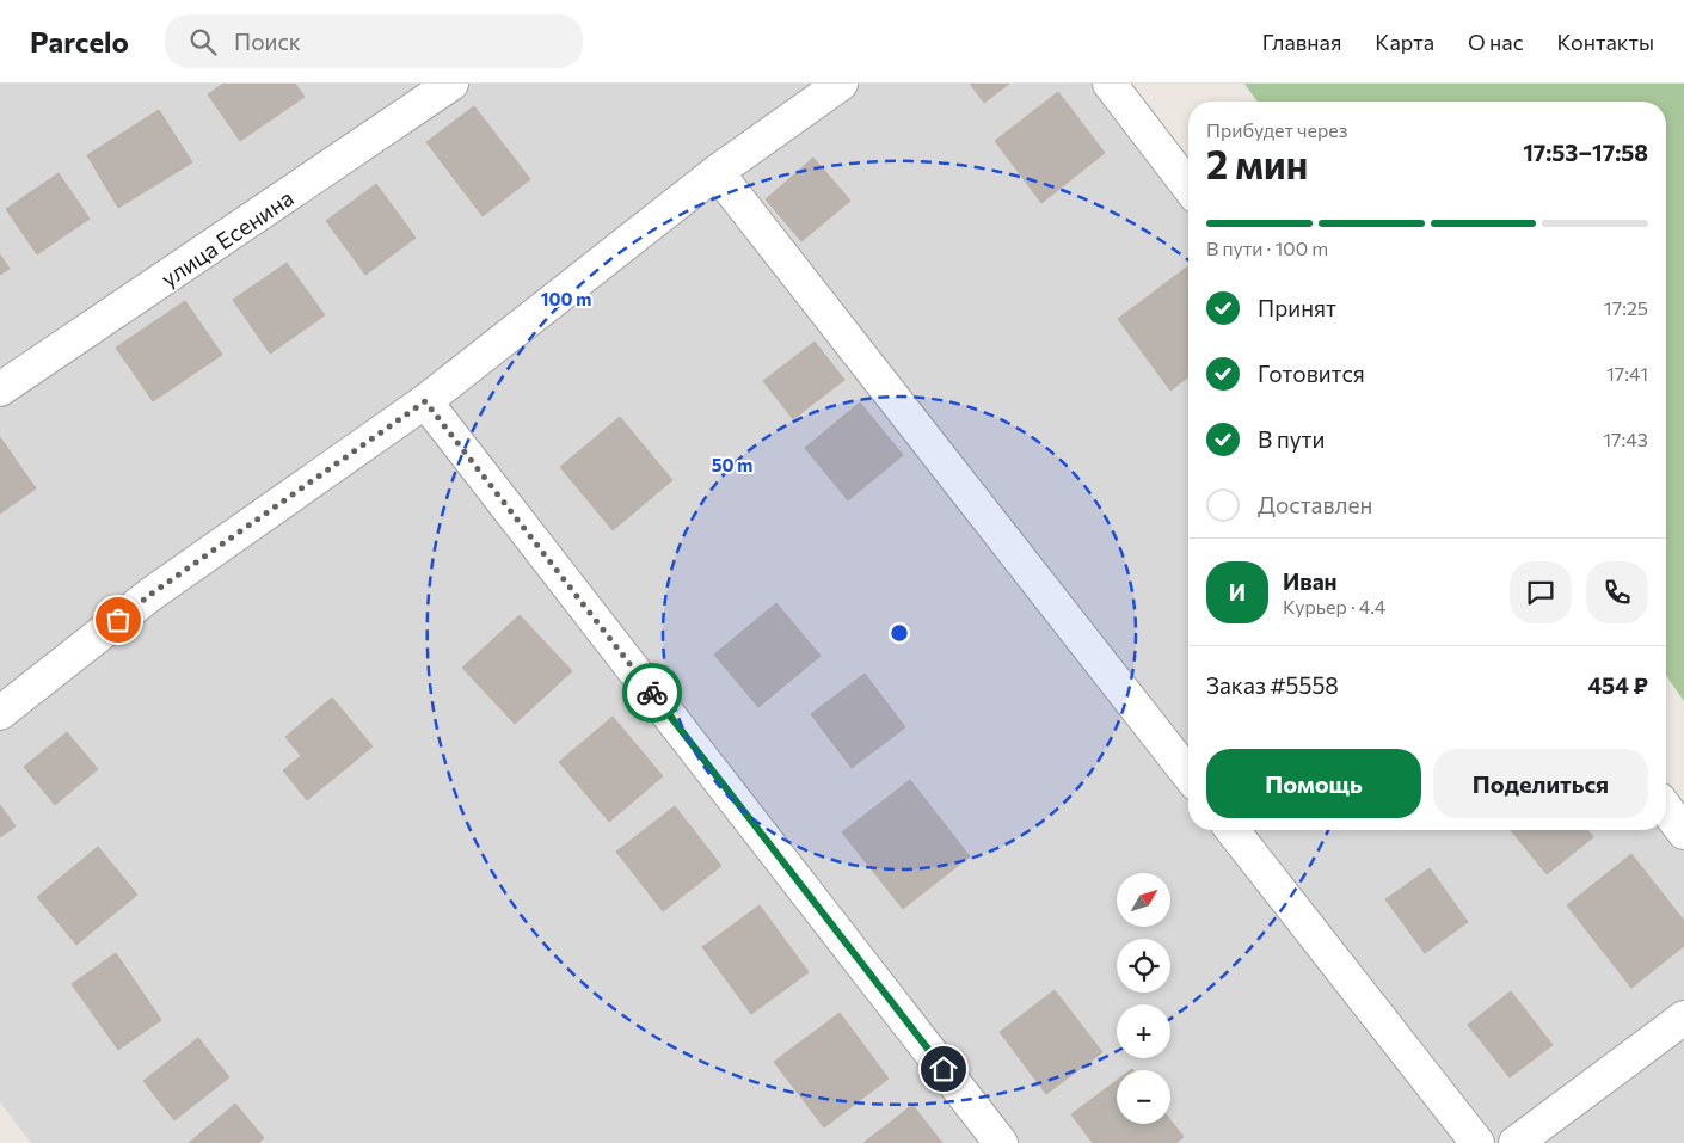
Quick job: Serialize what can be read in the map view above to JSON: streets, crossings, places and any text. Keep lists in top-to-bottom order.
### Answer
{
  "streets": {
    "street": ["улица Есенина"]
  },
  "north": "top right",
  "page": {
    "header": "Parcelo",
    "search": "Поиск",
    "nav": [
      "Главная",
      "Карта",
      "О нас",
      "Контакты"
    ],
    "heading": ["2 мин", "Прибудет через", "17:53–17:58"],
    "panel": [
      "Иван",
      "Курьер · 4.4",
      "Заказ #5558",
      "454 ₽"
    ],
    "bar": "В пути · 100 m",
    "list": [
      ["Принят", "17:25"],
      ["Готовится", "17:41"],
      ["В пути", "17:43"],
      "Доставлен"
    ],
    "round": "И",
    "buttons": ["Помощь", "Поделиться"],
    "map_buttons": ["+", "−"]
  },
  "rings": ["100 m", "50 m"]
}
